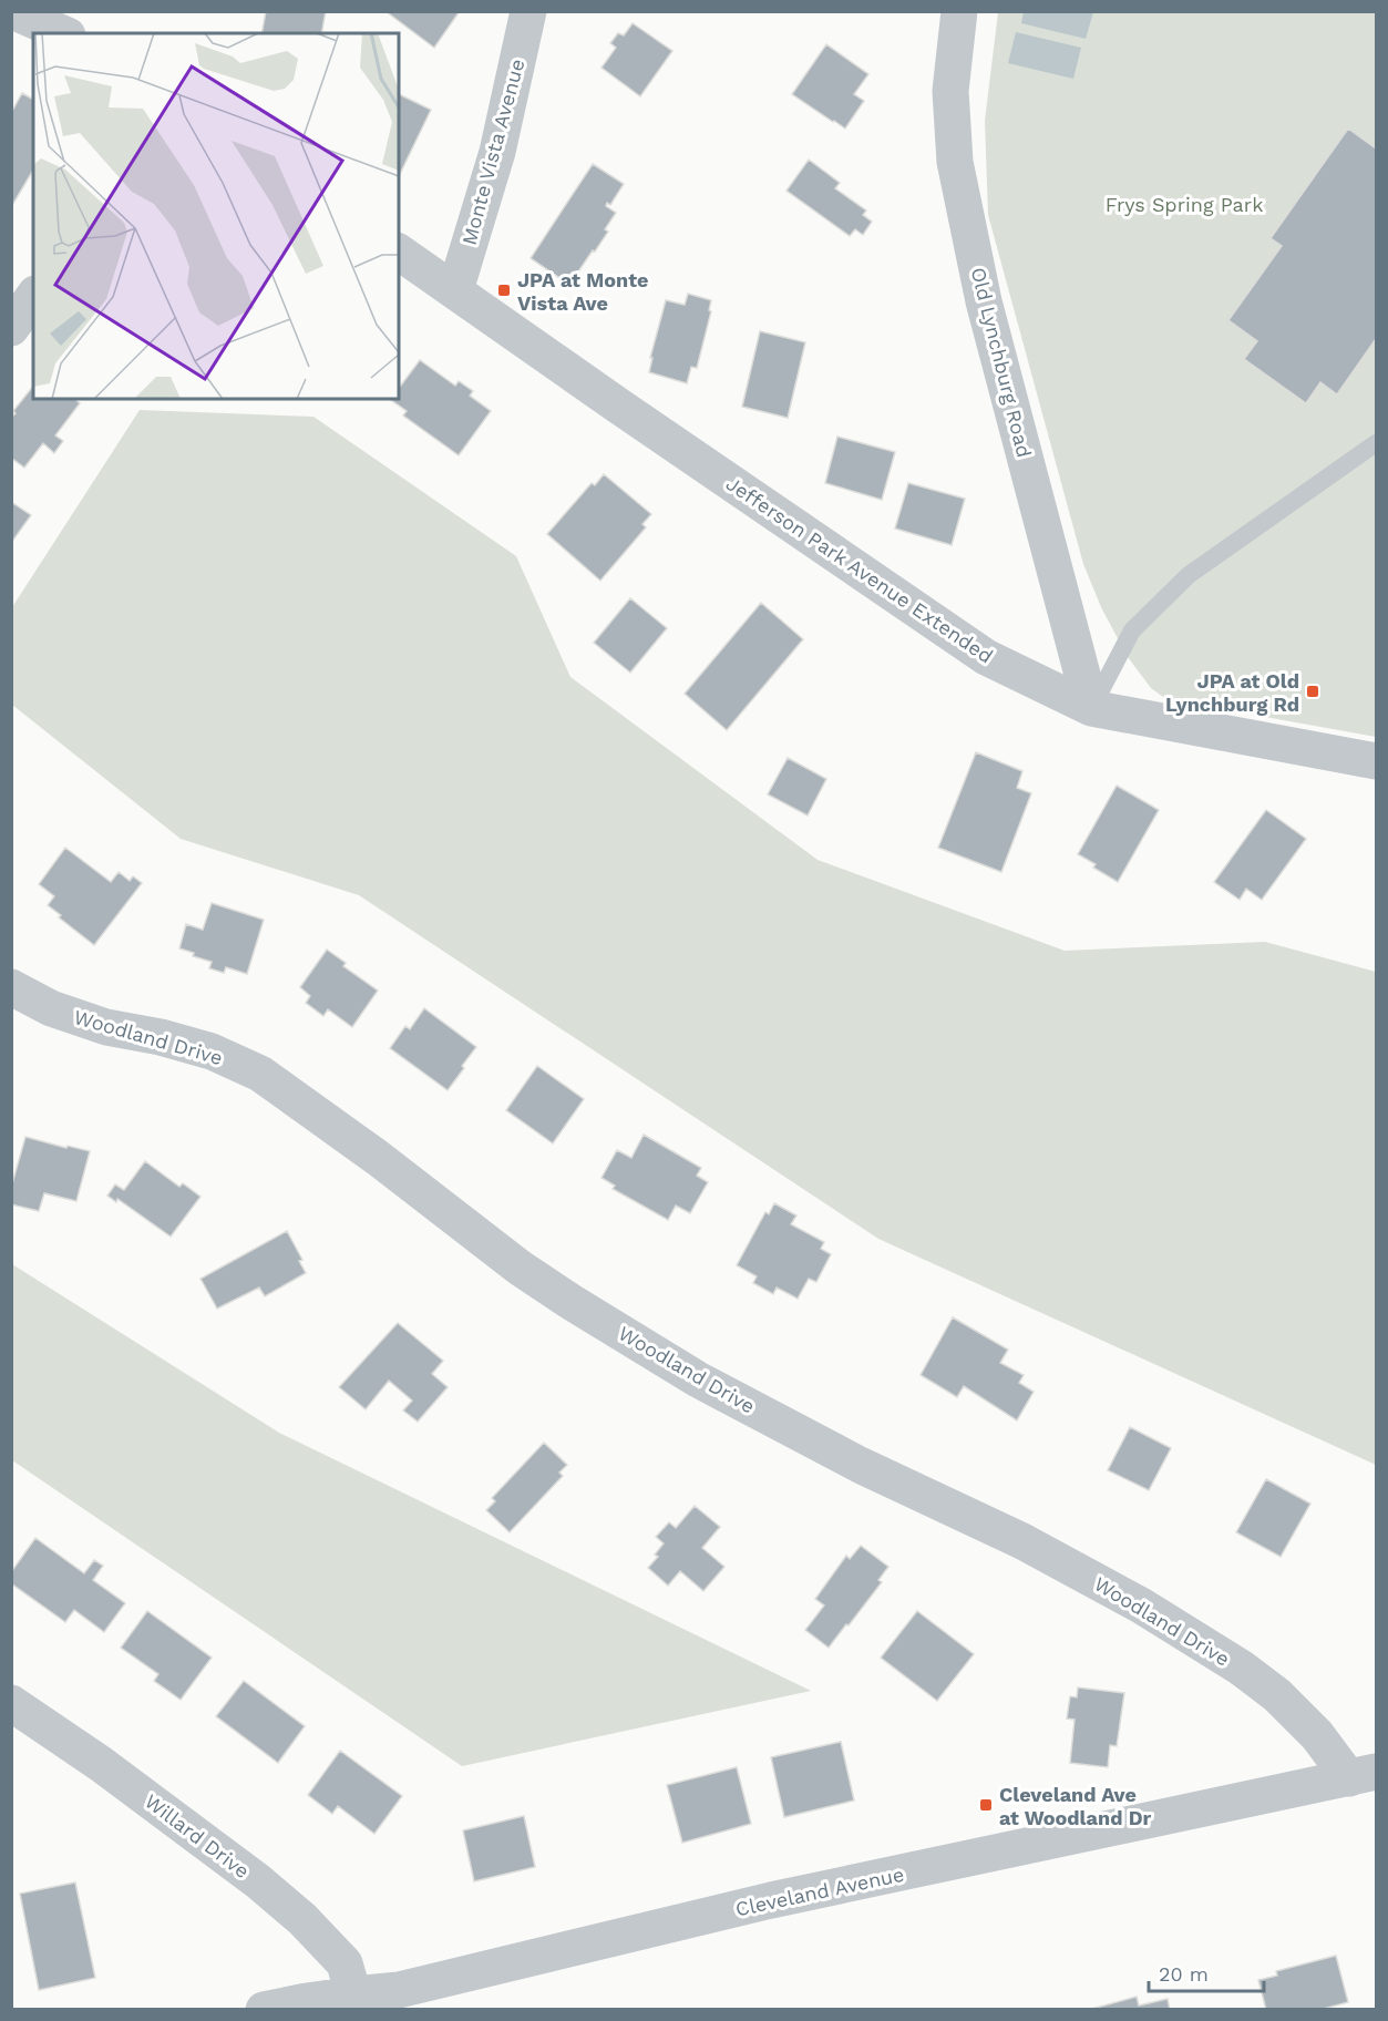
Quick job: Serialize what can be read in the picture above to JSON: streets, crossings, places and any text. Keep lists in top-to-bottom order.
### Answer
{
  "streets": {
    "street": [
      "Monte Vista Avenue",
      "Old Lynchburg Road",
      "Jefferson Park Avenue Extended",
      "Woodland Drive",
      "Willard Drive",
      "Cleveland Avenue"
    ]
  },
  "crossings": [
    ["Monte Vista Avenue", "Jefferson Park Avenue Extended"],
    ["Old Lynchburg Road", "Jefferson Park Avenue Extended"],
    ["Woodland Drive", "Cleveland Avenue"],
    ["Willard Drive", "Cleveland Avenue"]
  ],
  "parks": ["Frys Spring Park"],
  "places": {
    "transit": ["JPA at Monte Vista Ave", "JPA at Old Lynchburg Rd", "Cleveland Ave at Woodland Dr"]
  },
  "scale_bar": "20 m"
}
